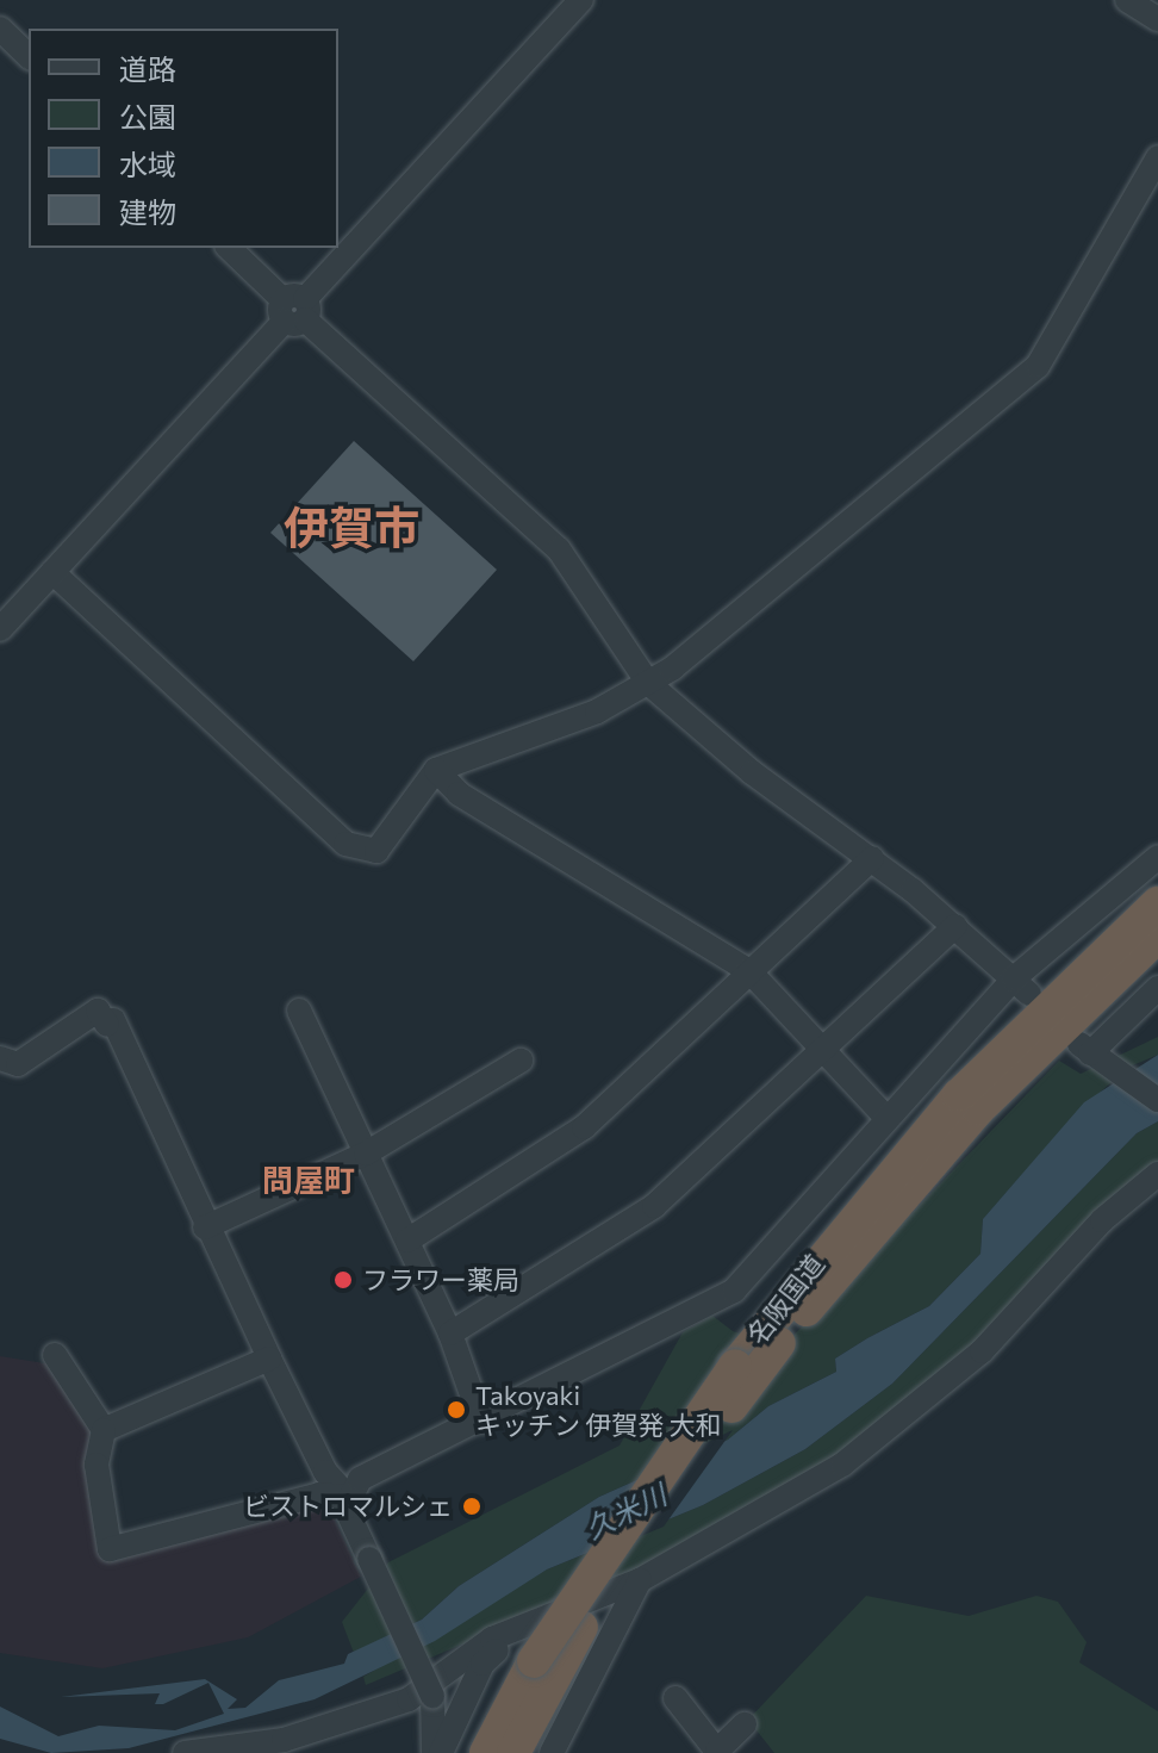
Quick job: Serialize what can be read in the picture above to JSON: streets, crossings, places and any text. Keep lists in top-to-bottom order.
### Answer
{
  "streets": {
    "highway": ["名阪国道"]
  },
  "districts": ["伊賀市", "問屋町"],
  "water": ["久米川"],
  "places": ["フラワー薬局", "Takoyaki キッチン 伊賀発 大和", "ビストロマルシェ"],
  "legend": [
    "道路",
    "公園",
    "水域",
    "建物"
  ]
}
